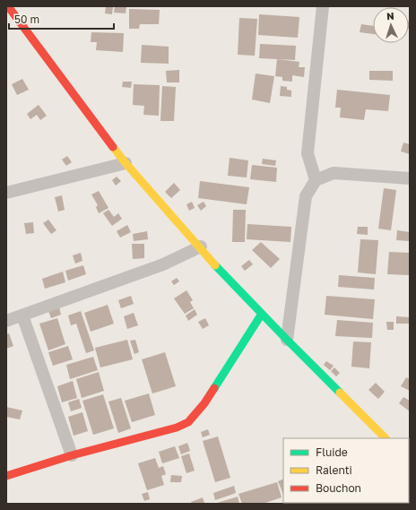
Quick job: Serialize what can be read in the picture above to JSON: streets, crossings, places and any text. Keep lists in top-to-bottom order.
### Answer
{
  "legend": ["Fluide", "Ralenti", "Bouchon"],
  "scale_bar": "50 m",
  "north": "top"
}
